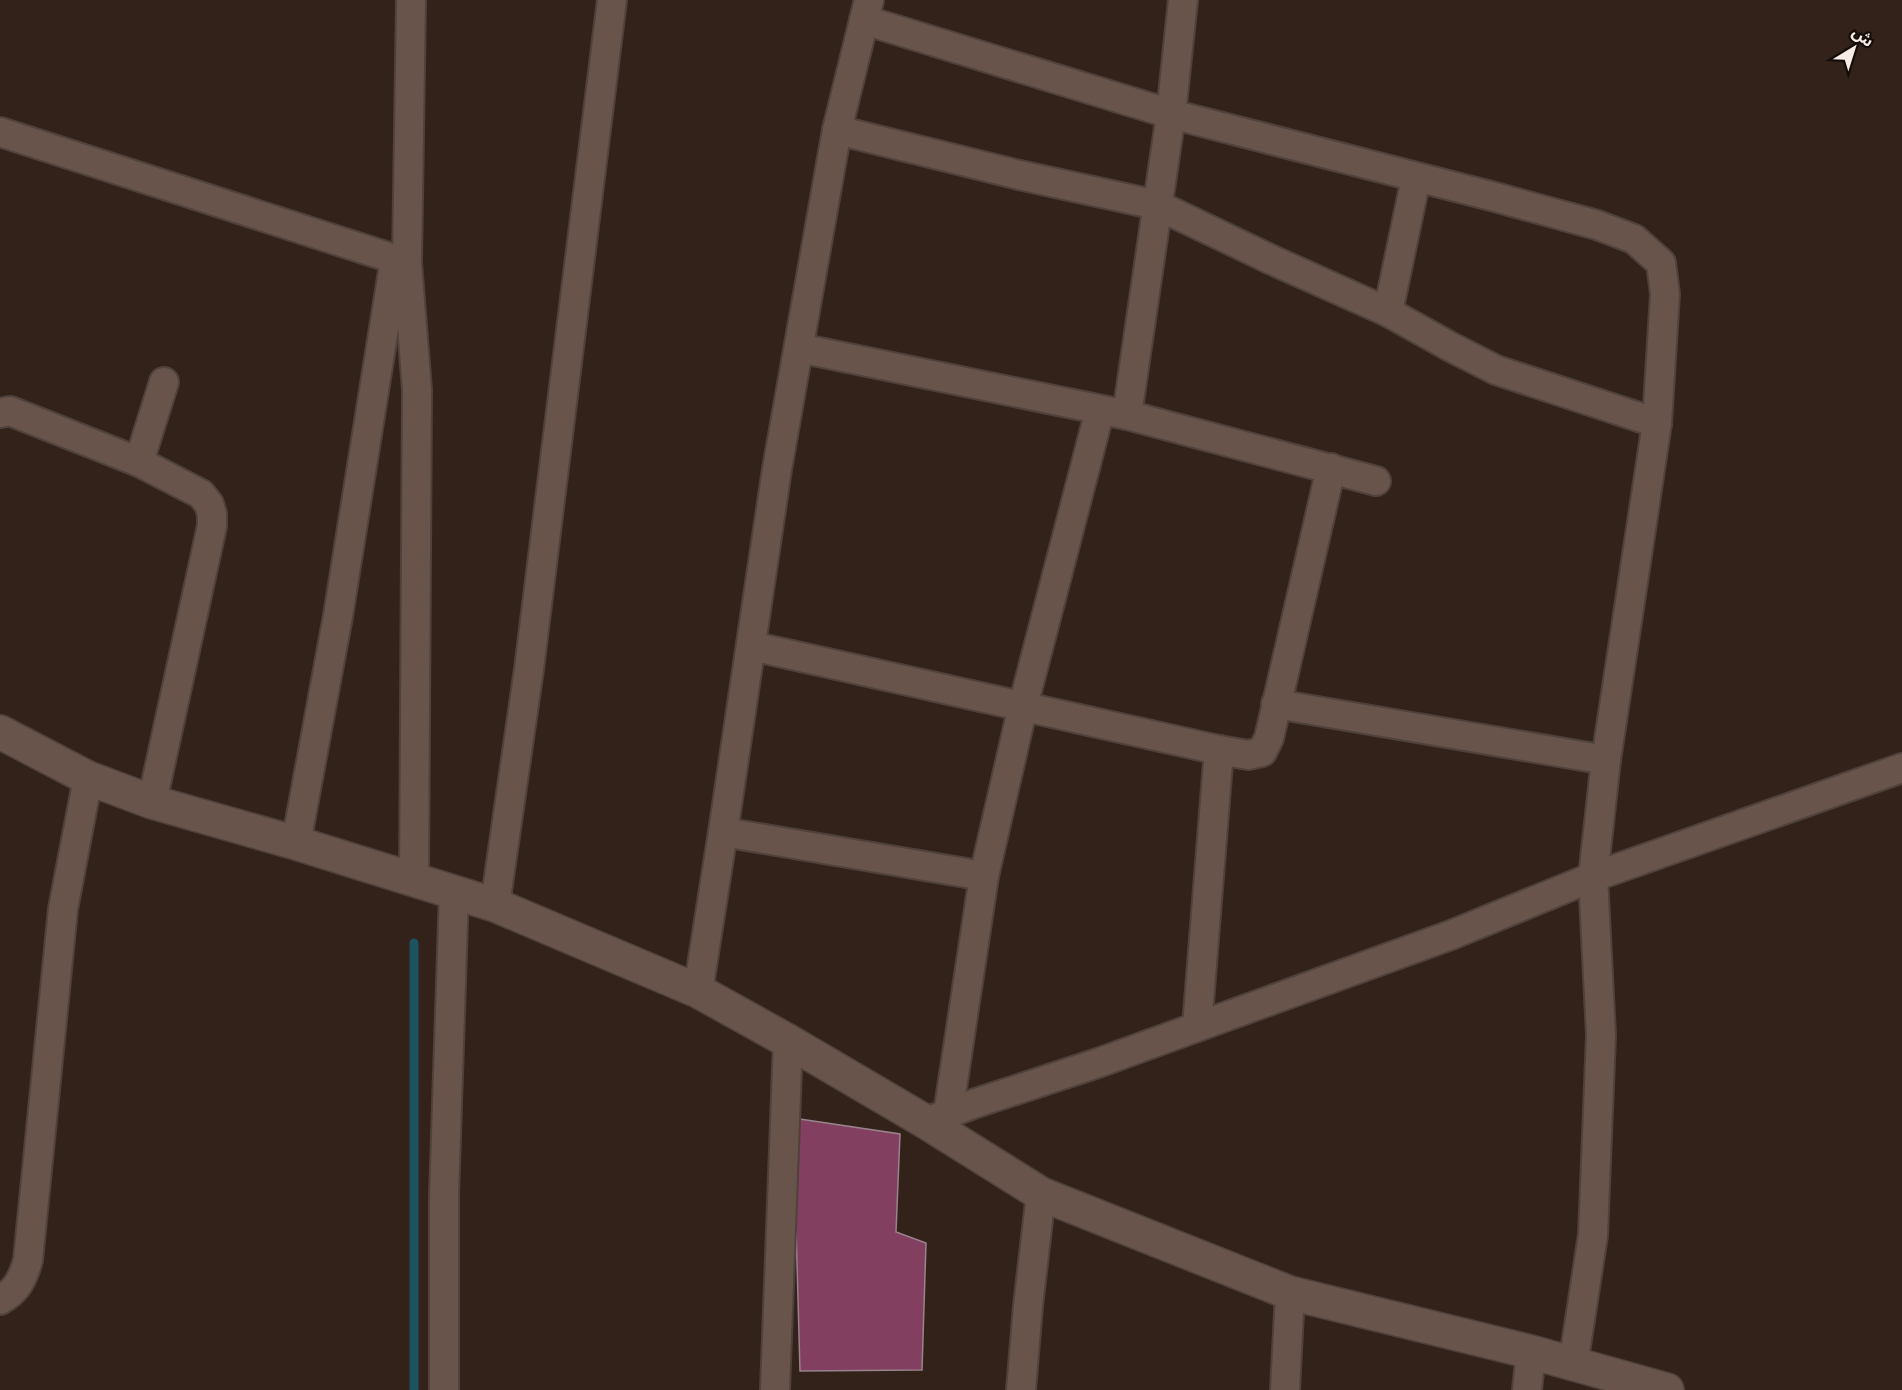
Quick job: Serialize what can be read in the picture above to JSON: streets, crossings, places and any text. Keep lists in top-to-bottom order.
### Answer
{
  "north": "top right"
}
